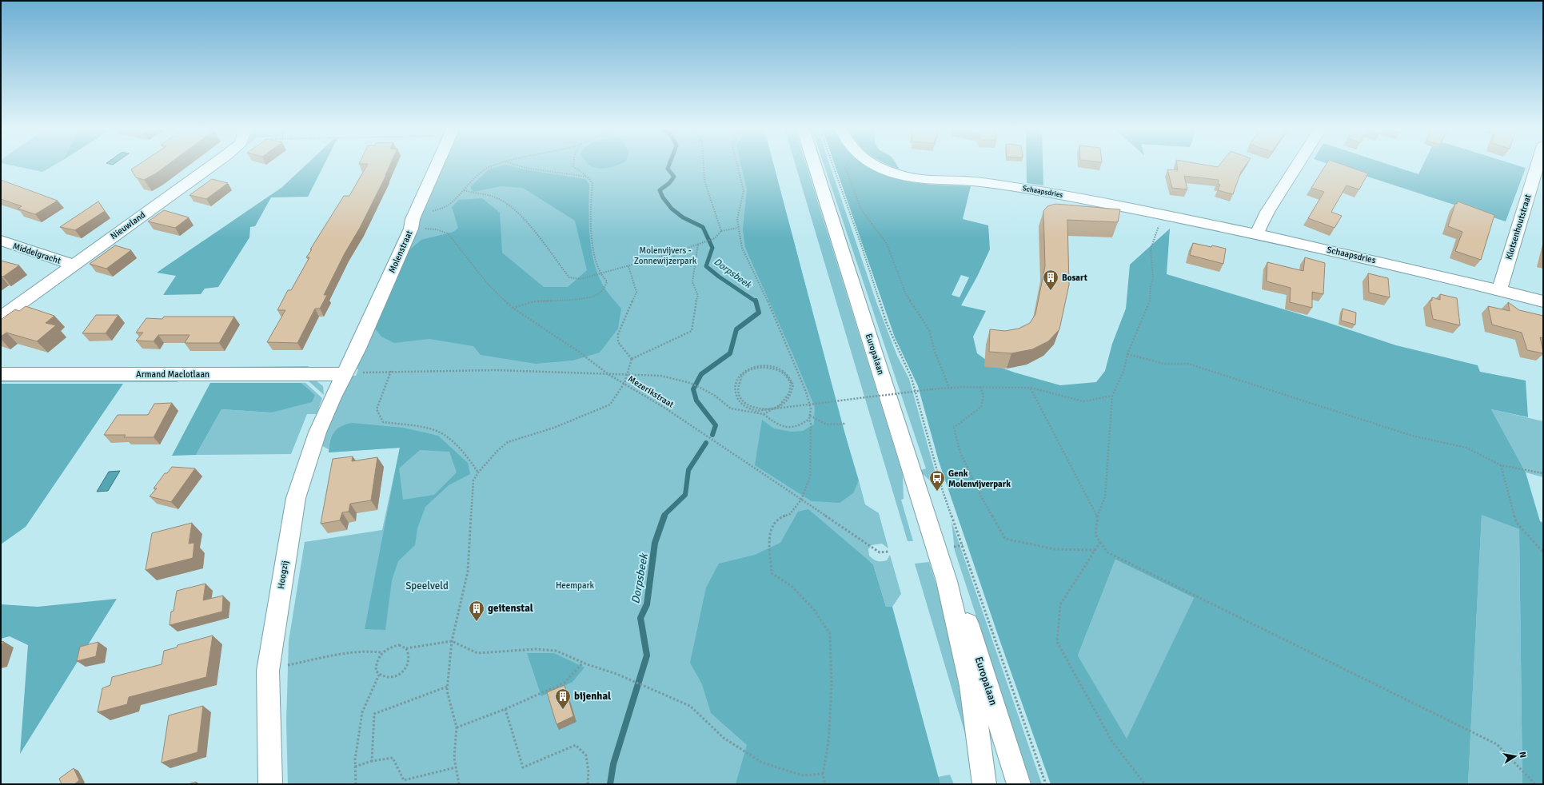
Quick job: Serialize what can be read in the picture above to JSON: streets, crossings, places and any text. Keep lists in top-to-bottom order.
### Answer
{
  "streets": {
    "street": [
      "Schaapsdries",
      "Nieuwland",
      "Klotsenhoutstraat",
      "Molenstraat",
      "Middelgracht",
      "Europalaan",
      "Armand Maclotlaan",
      "Hoogzij"
    ],
    "path": ["Mezerikstraat"]
  },
  "crossings": [
    ["Schaapsdries", "Klotsenhoutstraat"],
    ["Nieuwland", "Middelgracht"],
    ["Molenstraat", "Armand Maclotlaan"],
    ["Molenstraat", "Hoogzij"],
    ["Armand Maclotlaan", "Hoogzij"]
  ],
  "water": ["Dorpsbeek"],
  "parks": ["Molenvijvers - Zonnewijzerpark", "Heempark", "Speelveld"],
  "places": {
    "building": ["Bosart", "geitenstal", "bijenhal"],
    "bus stop": ["Genk Molenvijverpark"]
  },
  "north": "right"
}
